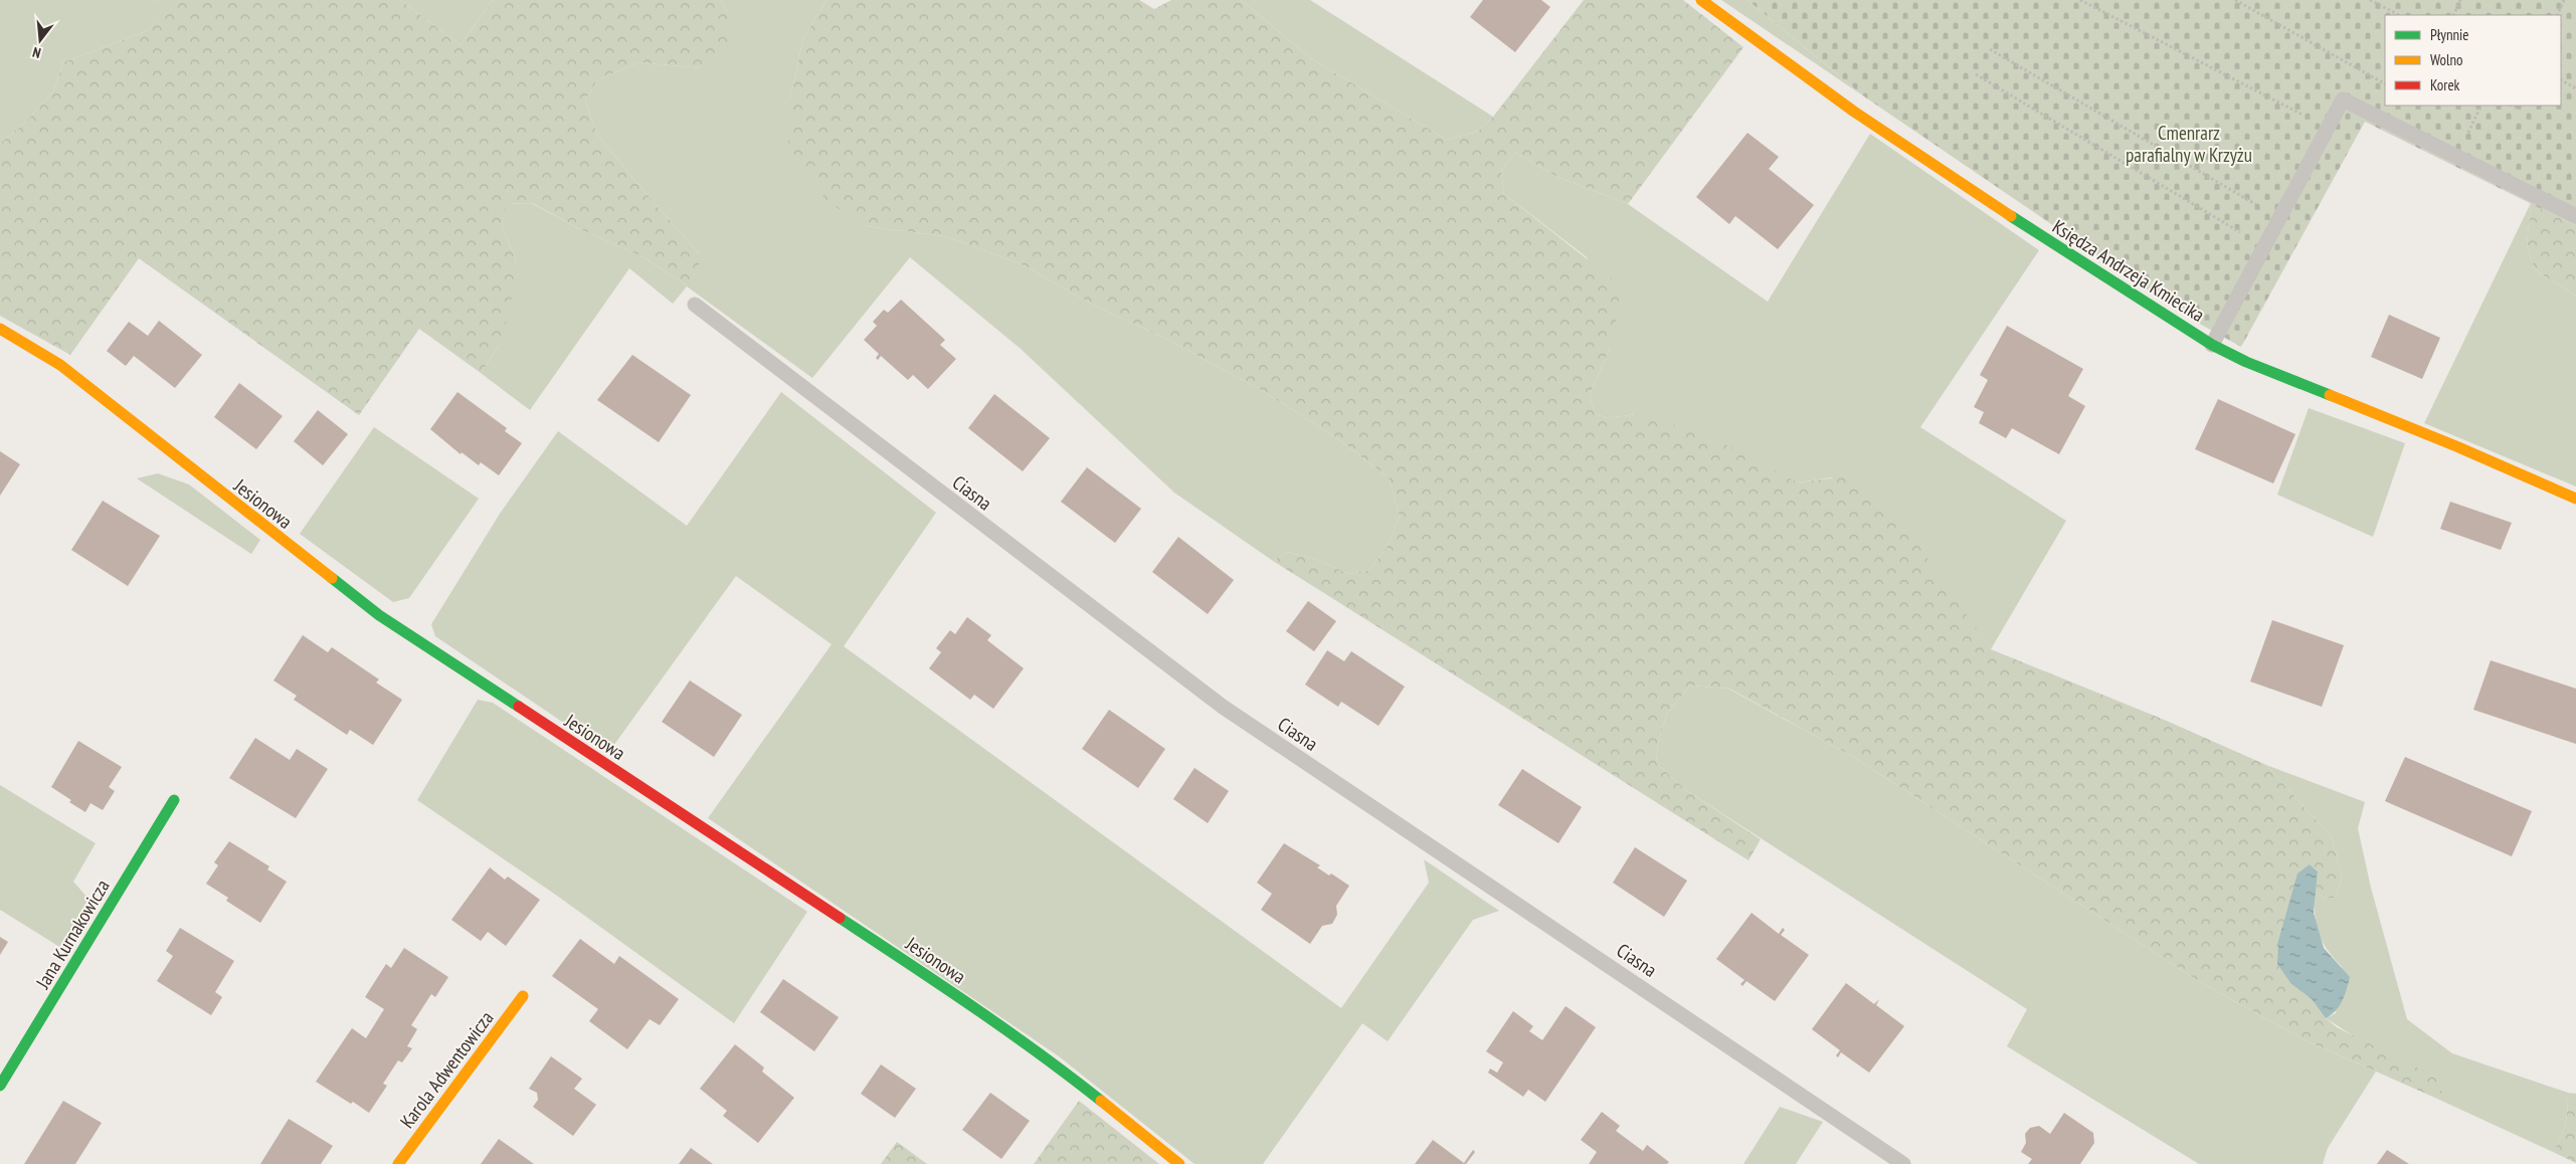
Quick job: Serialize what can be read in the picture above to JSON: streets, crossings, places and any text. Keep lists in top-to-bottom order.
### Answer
{
  "streets": {
    "street": [
      "Księdza Andrzeja Kmiecika",
      "Jesionowa",
      "Jana Kurnakowicza",
      "Karola Adwentowicza"
    ],
    "lane": ["Ciasna"]
  },
  "parks": ["Cmenrarz parafialny w Krzyżu"],
  "legend": ["Płynnie", "Wolno", "Korek"],
  "north": "bottom"
}
